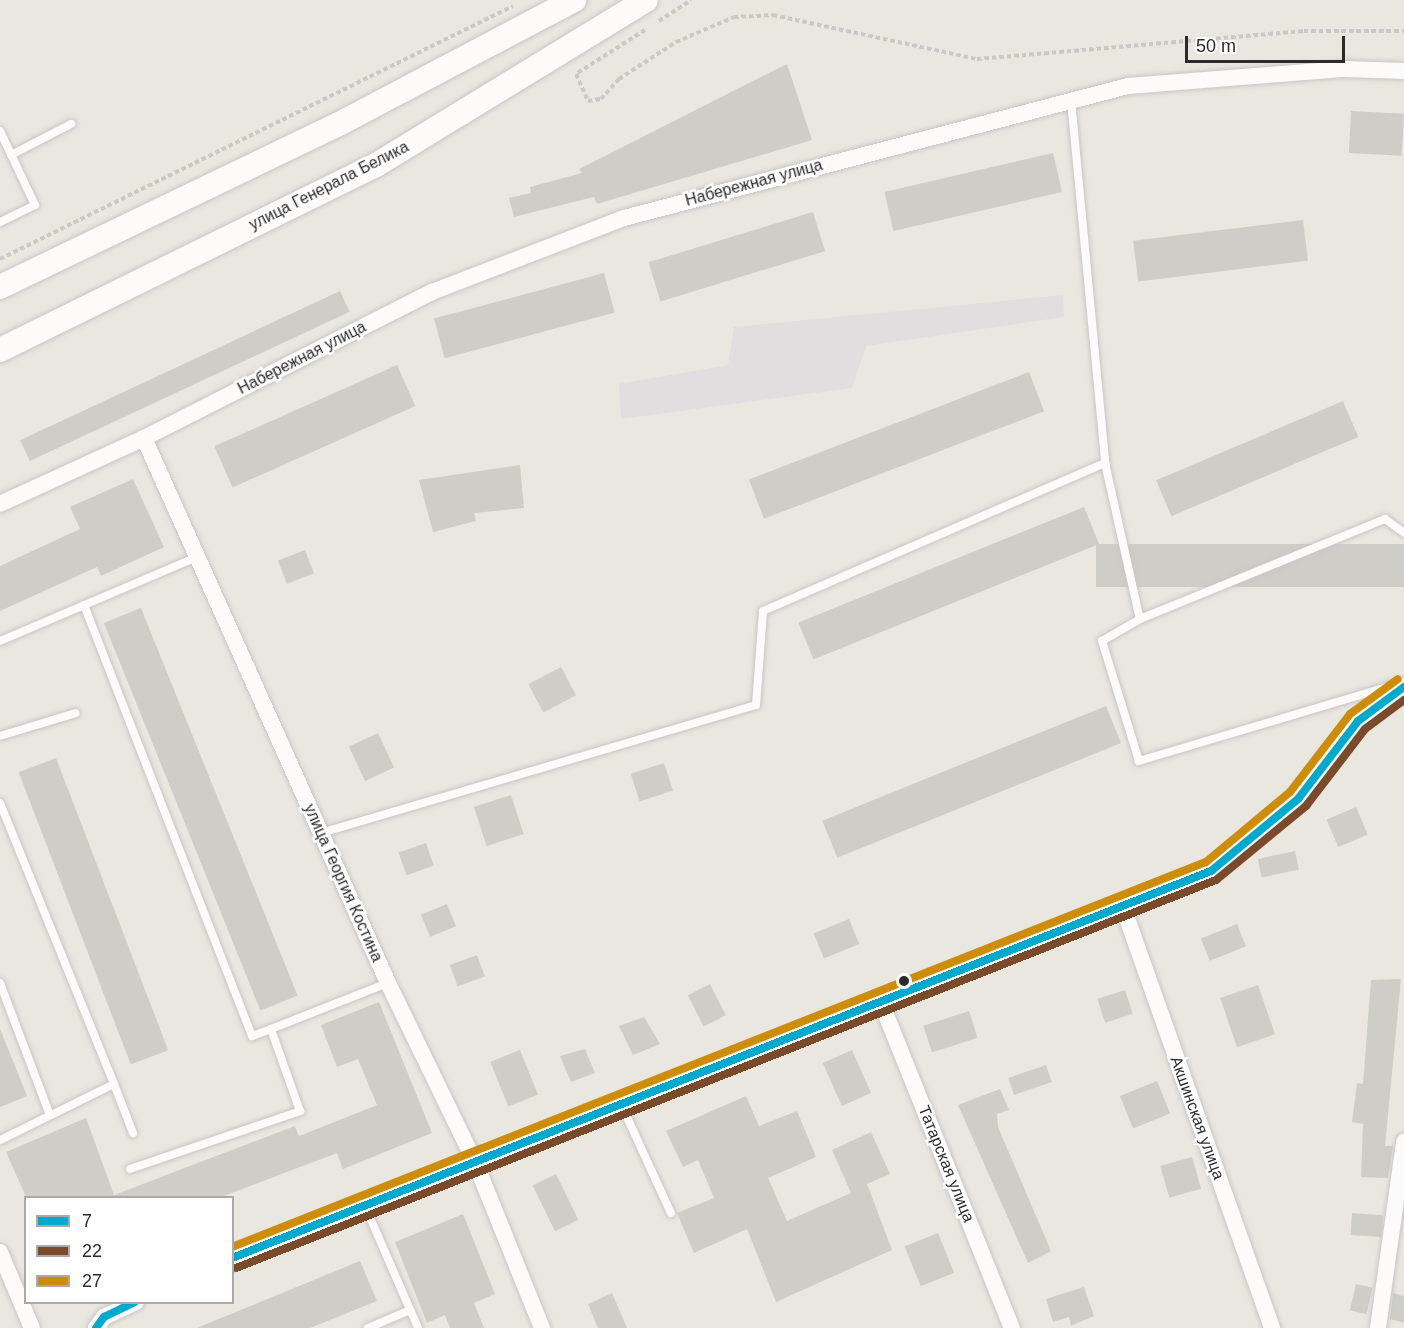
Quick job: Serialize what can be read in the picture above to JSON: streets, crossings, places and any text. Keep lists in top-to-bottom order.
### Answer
{
  "streets": {
    "main road": ["улица Генерала Белика"],
    "street": [
      "Набережная улица",
      "улица Георгия Костина",
      "Акшинская улица",
      "Татарская улица"
    ]
  },
  "crossings": [
    ["Набережная улица", "улица Георгия Костина"]
  ],
  "lines": ["transit line 27", "transit line 7", "transit line 22"],
  "legend": ["7", "22", "27"],
  "scale_bar": "50 m"
}
